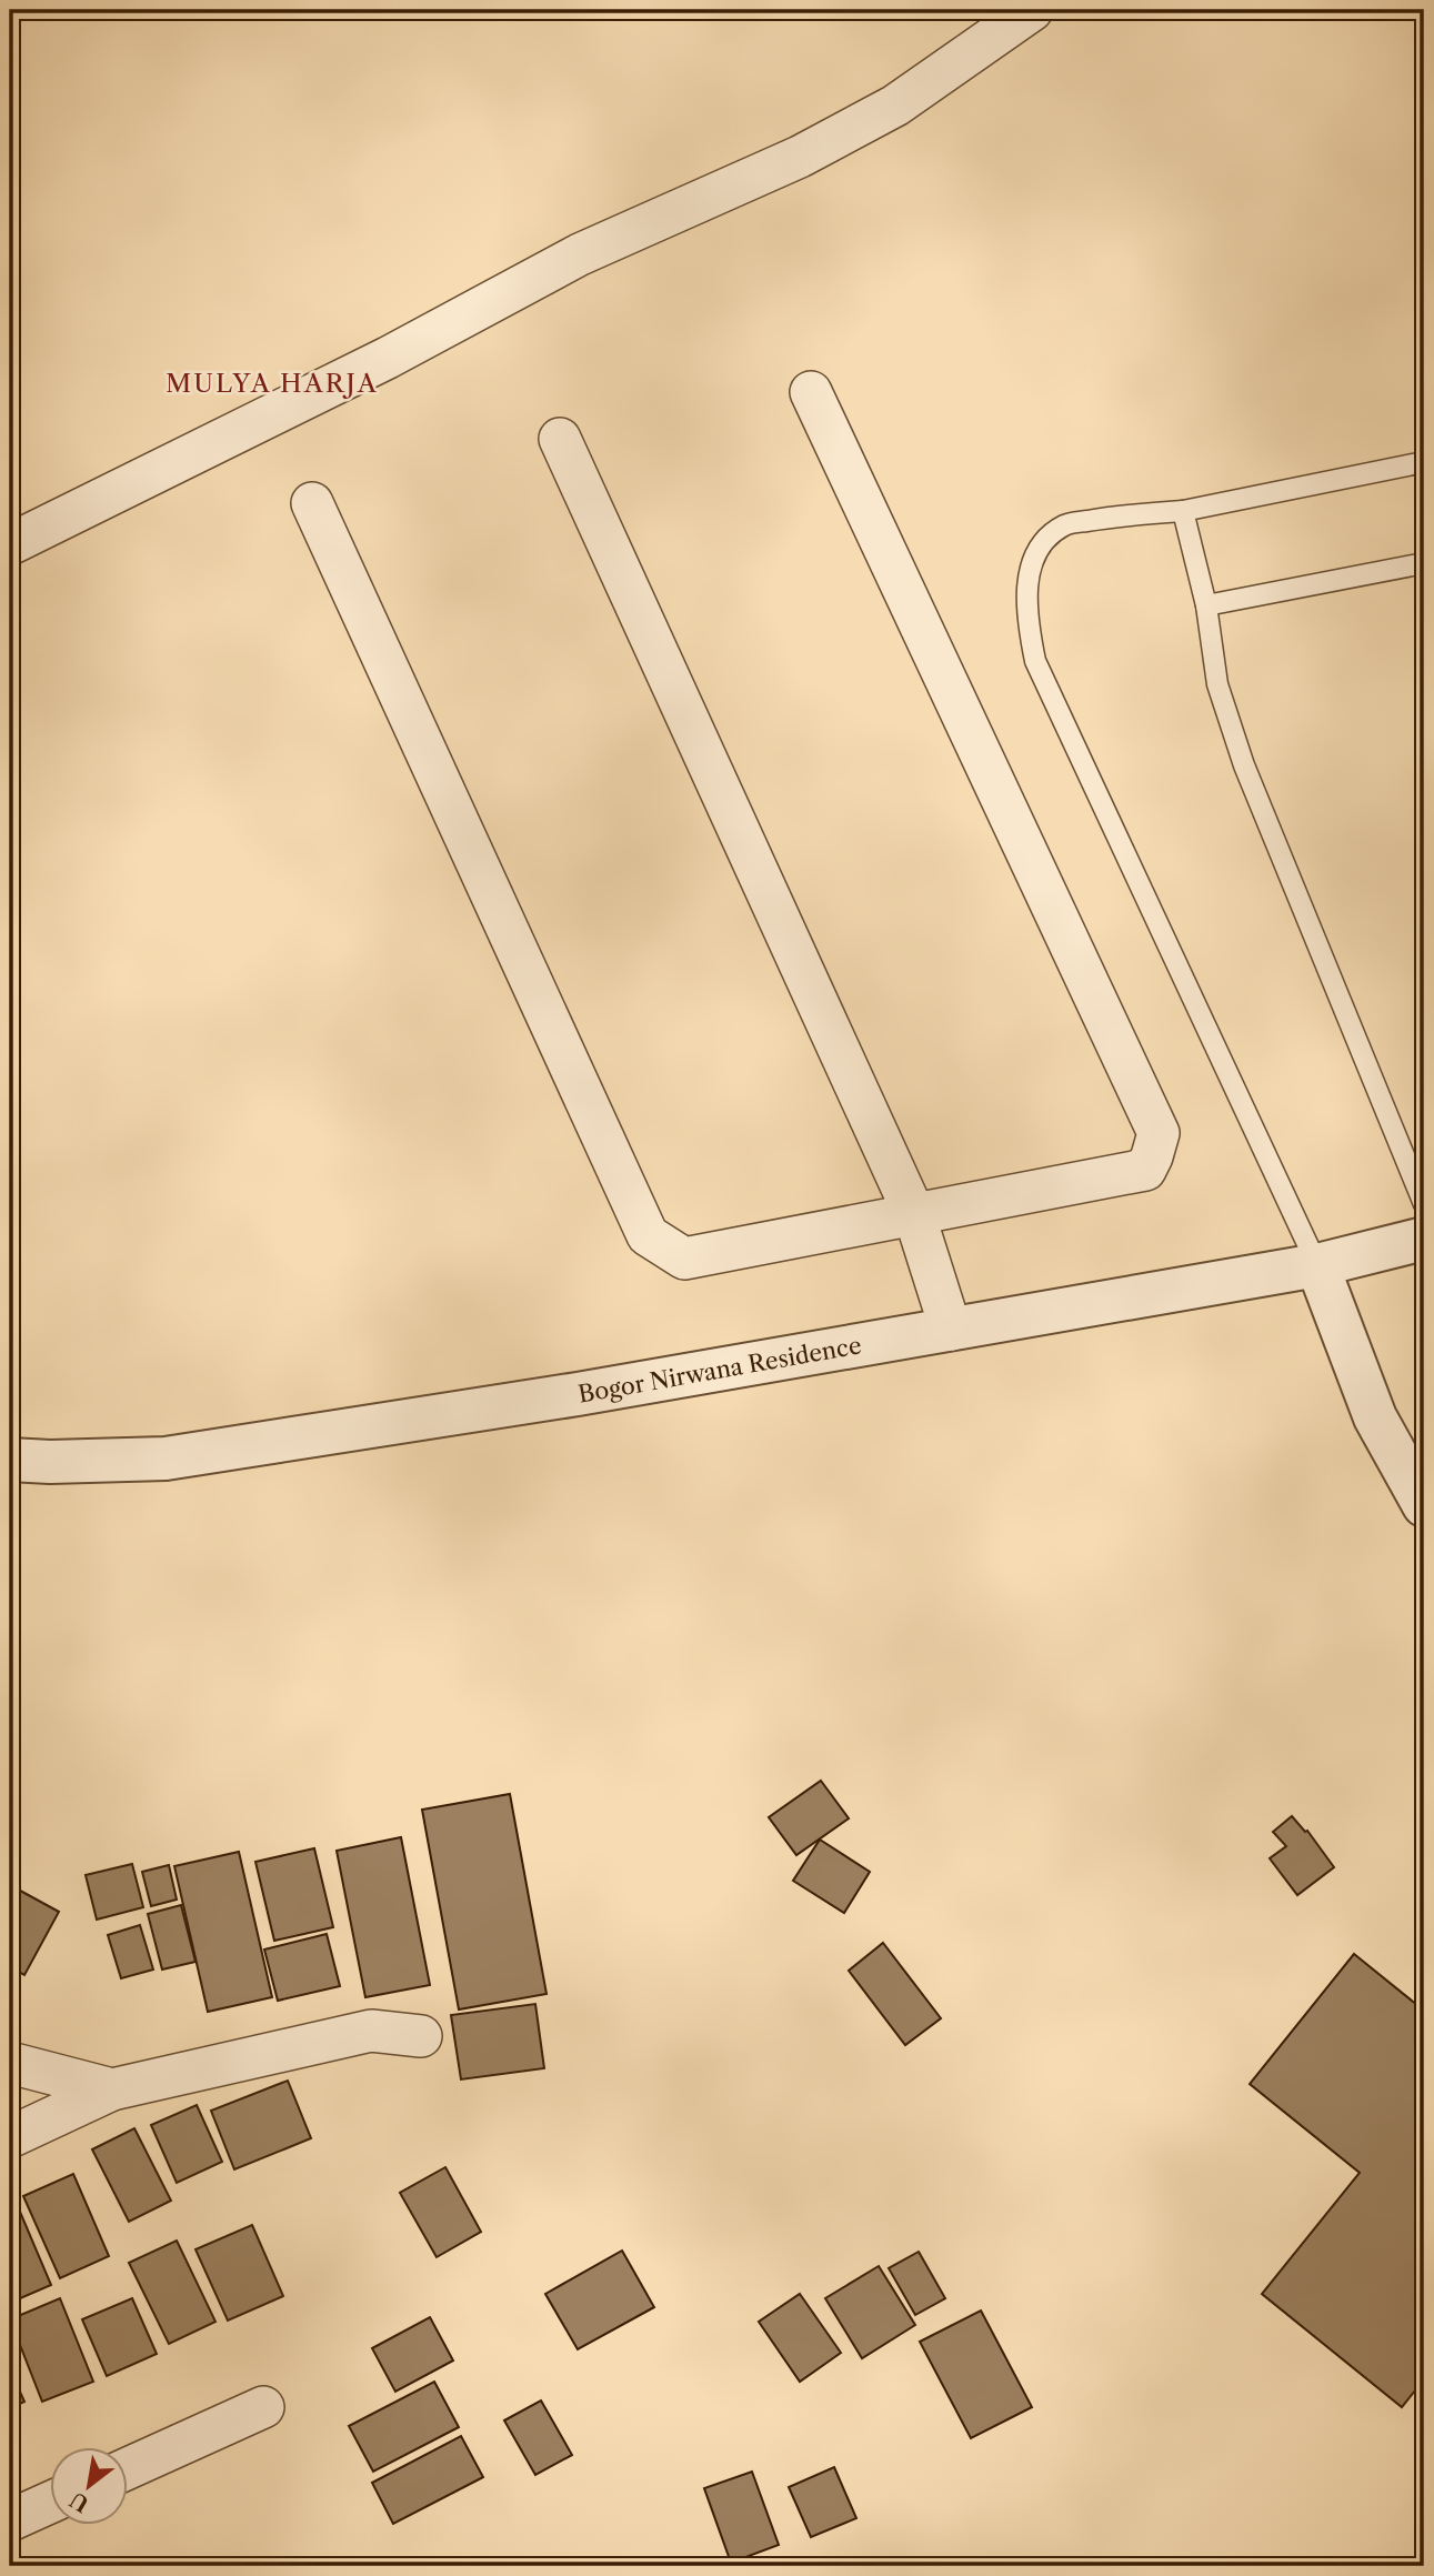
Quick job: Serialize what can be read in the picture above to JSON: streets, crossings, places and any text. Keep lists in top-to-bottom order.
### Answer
{
  "streets": {
    "street": ["Bogor Nirwana Residence"]
  },
  "districts": ["MULYA HARJA"],
  "north": "bottom left"
}
